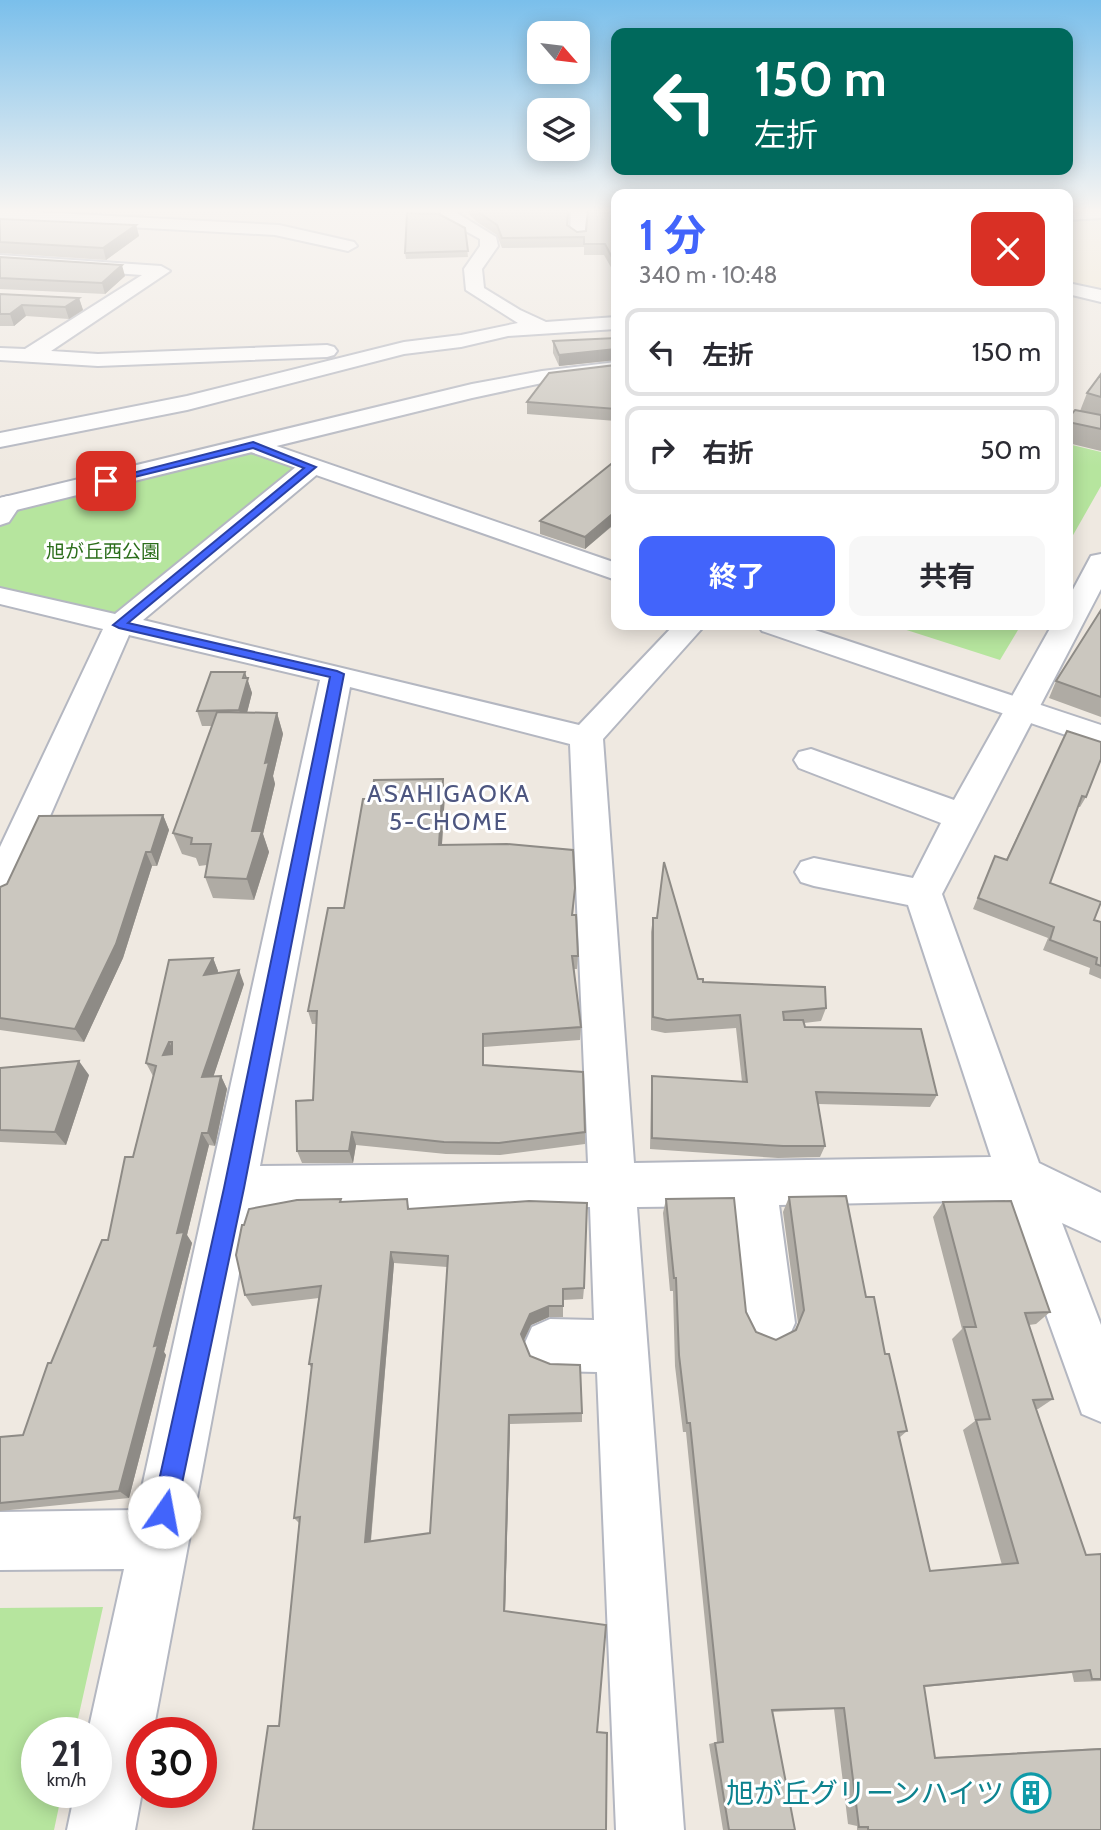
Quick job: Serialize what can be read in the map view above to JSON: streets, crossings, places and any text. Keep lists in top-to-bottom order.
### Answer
{
  "districts": ["ASAHIGAOKA 5-CHOME"],
  "parks": ["旭が丘西公園"],
  "places": {
    "building": ["旭が丘グリーンハイツ"]
  },
  "north": "bottom right",
  "page": {
    "turn": ["150 m", "左折"],
    "heading": ["1 分", "340 m · 10:48"],
    "list": [
      {
        "name": "左折",
        "value": "150 m"
      },
      {
        "name": "右折",
        "value": "50 m"
      }
    ],
    "buttons": ["終了", "共有"],
    "speed": "21 km/h",
    "limit": "30"
  }
}
